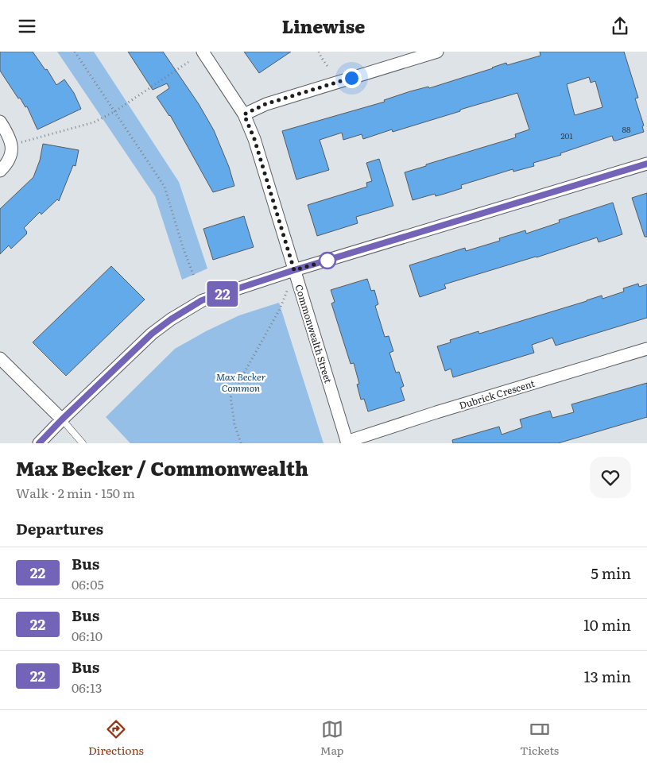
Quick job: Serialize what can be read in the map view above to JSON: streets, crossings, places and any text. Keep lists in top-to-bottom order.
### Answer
{
  "streets": {
    "street": ["Commonwealth Street", "Dubrick Crescent"]
  },
  "crossings": [
    ["Commonwealth Street", "Dubrick Crescent"]
  ],
  "parks": ["Max Becker Common"],
  "lines": ["bus line 22"],
  "house_numbers": ["88", "201"],
  "page": {
    "header": "Linewise",
    "on_map": "22",
    "heading": [
      ["Max Becker / Commonwealth", "Walk · 2 min · 150 m"],
      "Departures"
    ],
    "list": [
      {
        "mark": "22",
        "name": "Bus",
        "note": "06:05",
        "value": "5 min"
      },
      {
        "mark": "22",
        "name": "Bus",
        "note": "06:10",
        "value": "10 min"
      },
      {
        "mark": "22",
        "name": "Bus",
        "note": "06:13",
        "value": "13 min"
      }
    ],
    "tabs": ["Directions", "Map", "Tickets"]
  }
}
